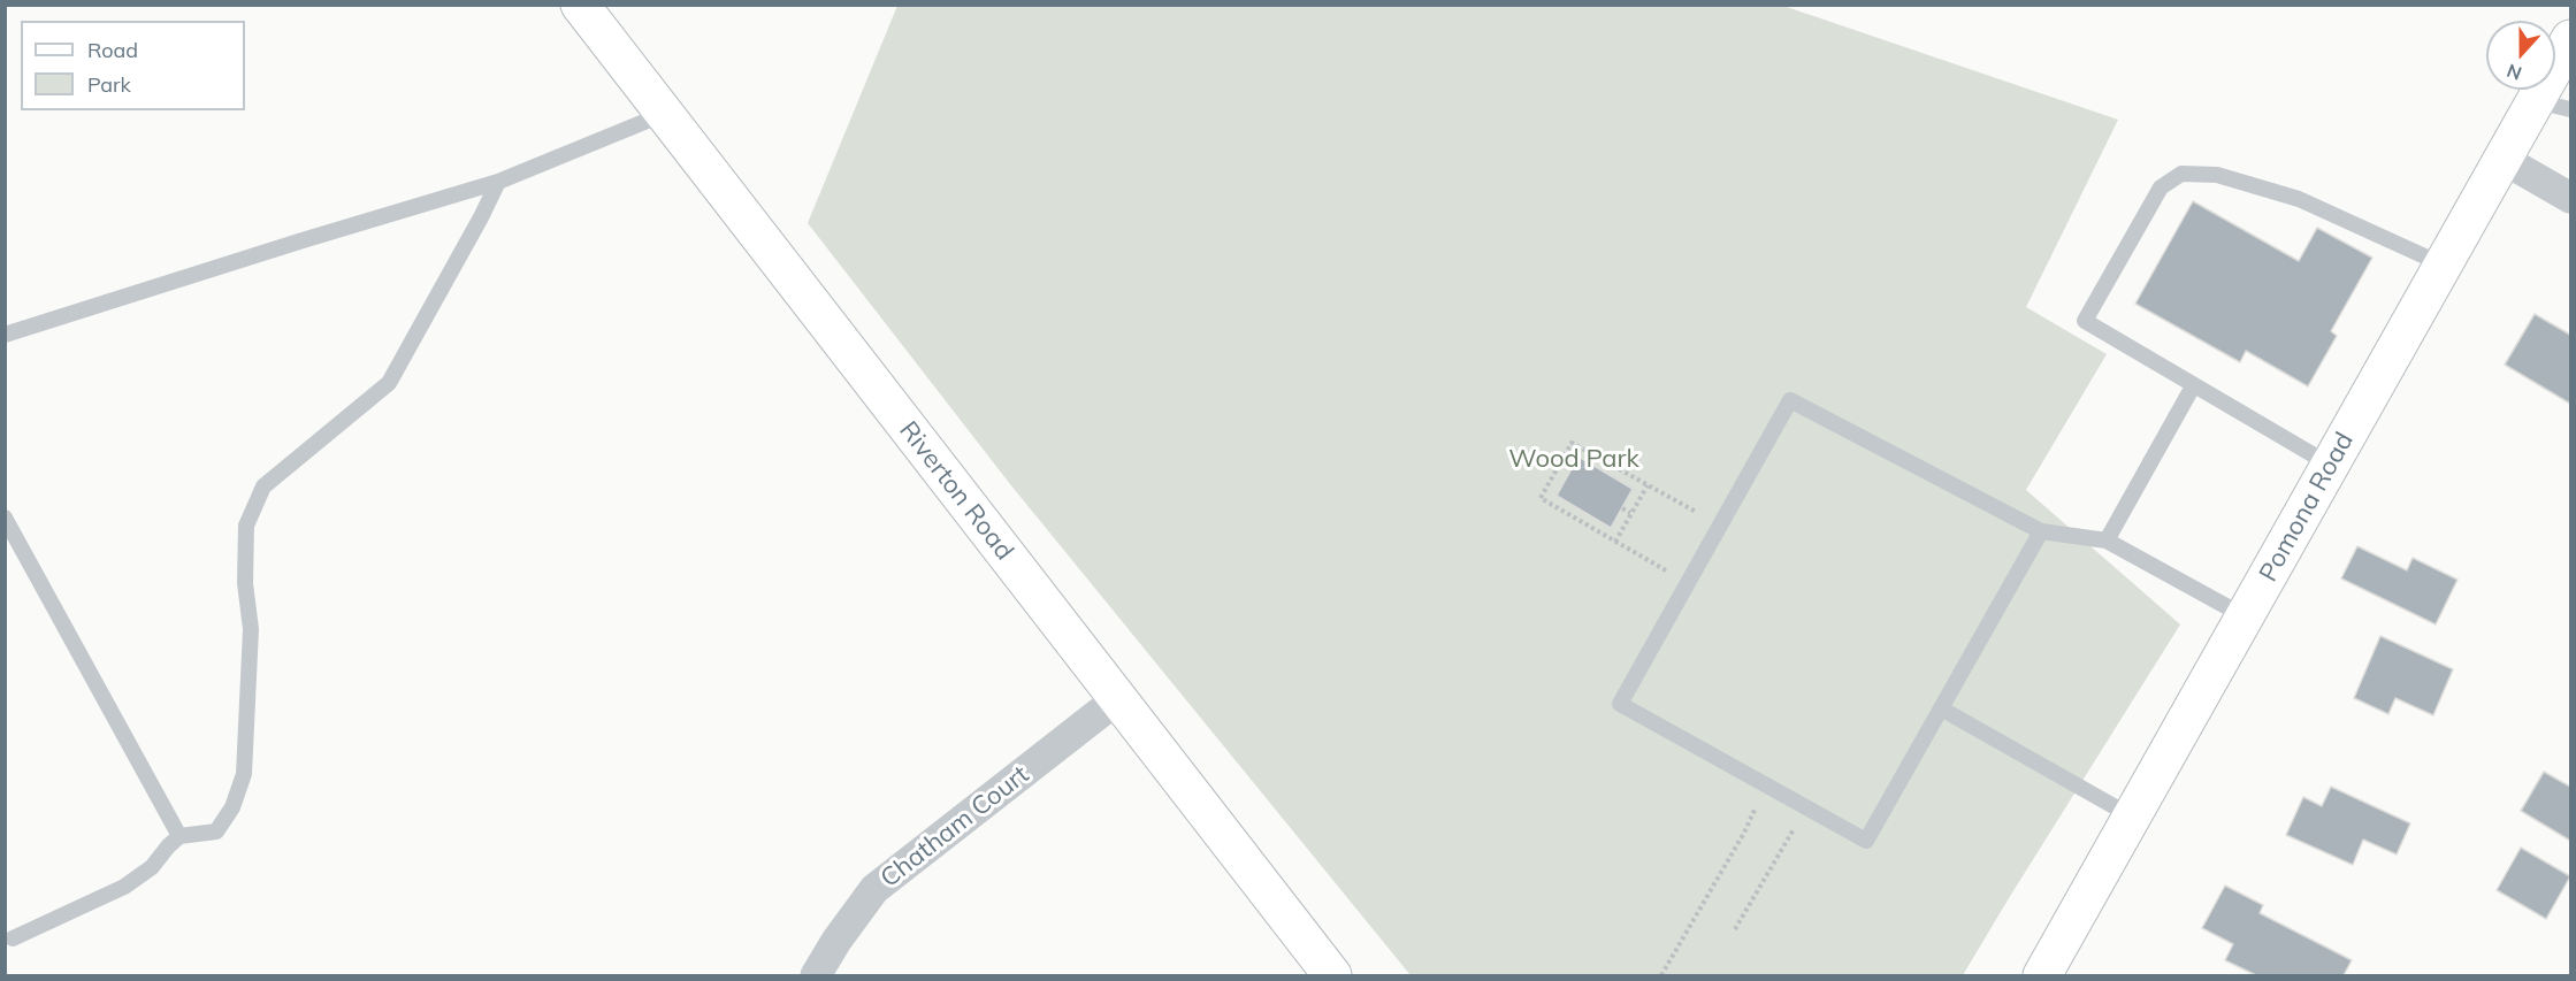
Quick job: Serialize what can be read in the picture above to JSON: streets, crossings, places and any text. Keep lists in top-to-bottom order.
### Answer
{
  "streets": {
    "main road": ["Riverton Road", "Pomona Road"],
    "street": ["Chatham Court"]
  },
  "crossings": [
    ["Riverton Road", "Chatham Court"]
  ],
  "parks": ["Wood Park"],
  "legend": ["Road", "Park"],
  "north": "bottom"
}
